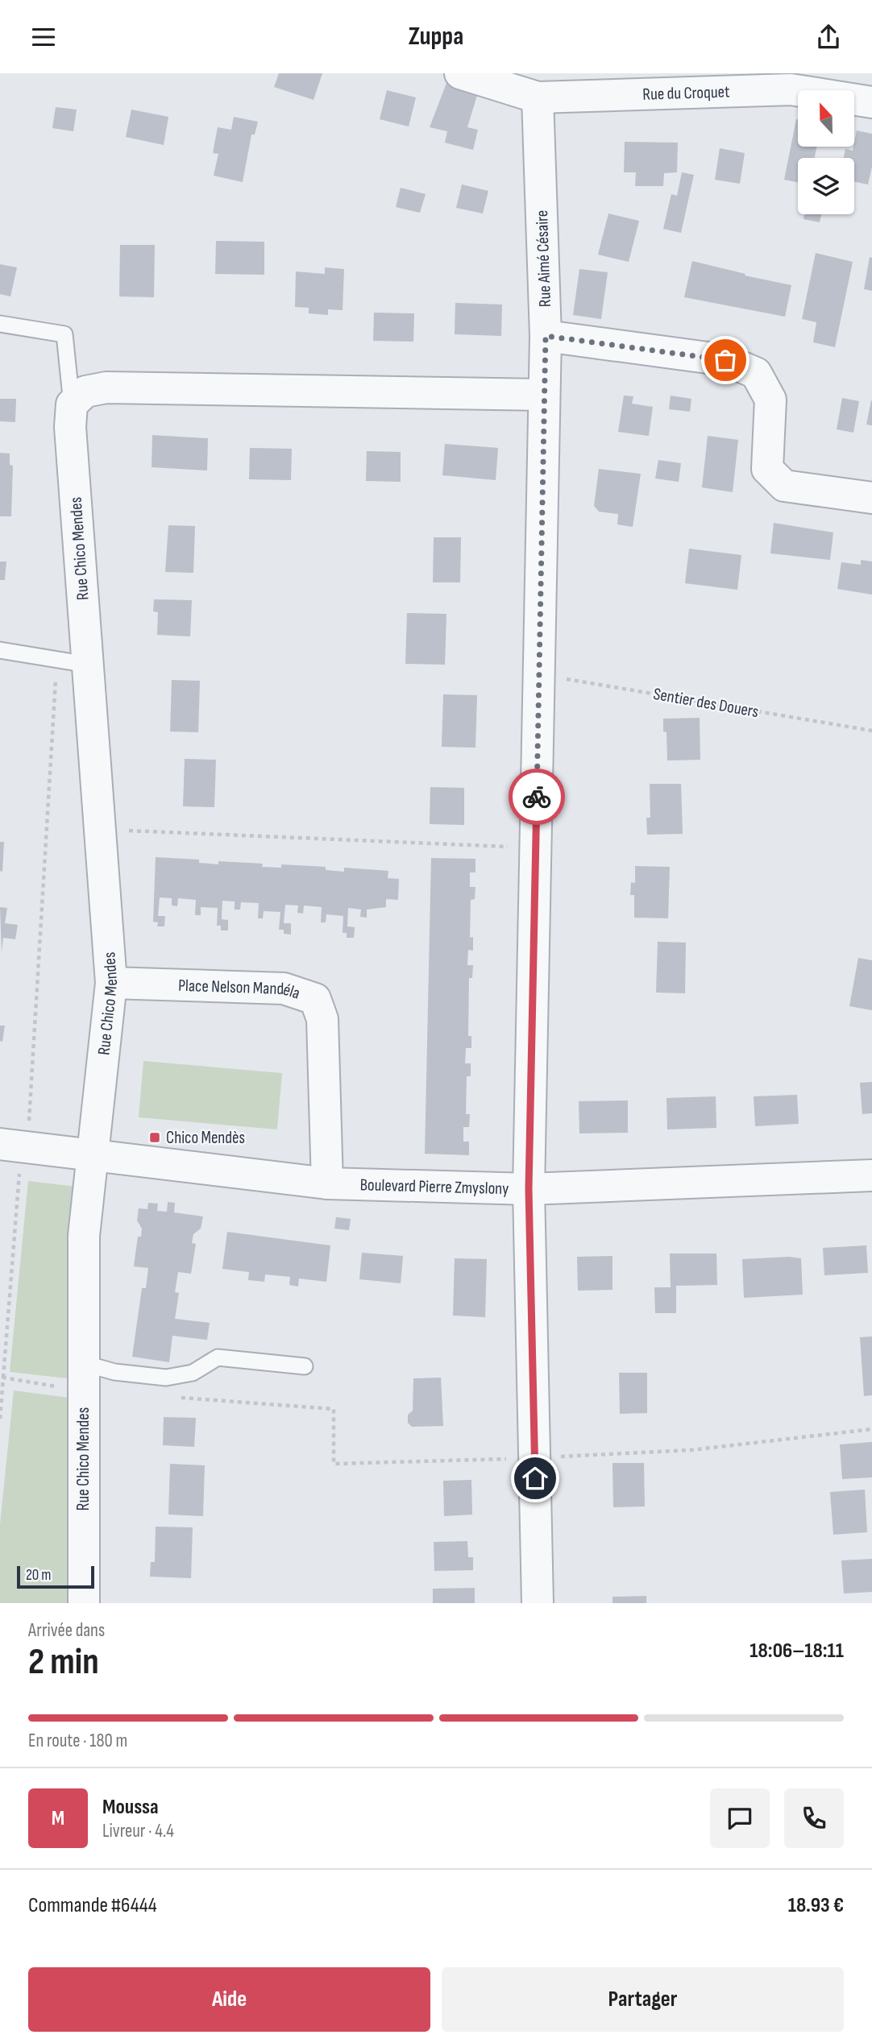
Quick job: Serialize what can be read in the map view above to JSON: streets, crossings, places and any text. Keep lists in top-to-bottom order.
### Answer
{
  "streets": {
    "street": [
      "Rue du Croquet",
      "Rue Aimé Césaire",
      "Rue Chico Mendes",
      "Place Nelson Mandéla",
      "Boulevard Pierre Zmyslony"
    ],
    "path": ["Sentier des Douers"]
  },
  "crossings": [
    ["Rue du Croquet", "Rue Aimé Césaire"],
    ["Rue Aimé Césaire", "Sentier des Douers"],
    ["Rue Aimé Césaire", "Boulevard Pierre Zmyslony"],
    ["Rue Chico Mendes", "Place Nelson Mandéla"],
    ["Rue Chico Mendes", "Boulevard Pierre Zmyslony"],
    ["Place Nelson Mandéla", "Boulevard Pierre Zmyslony"]
  ],
  "places": {
    "transit": ["Chico Mendès"]
  },
  "scale_bar": "20 m",
  "north": "top",
  "page": {
    "header": "Zuppa",
    "scale": "20 m",
    "heading": ["2 min", "Arrivée dans", "18:06–18:11"],
    "panel": [
      "Moussa",
      "Livreur · 4.4",
      "Commande #6444",
      "18.93 €"
    ],
    "bar": "En route · 180 m",
    "round": "M",
    "buttons": ["Aide", "Partager"]
  }
}
